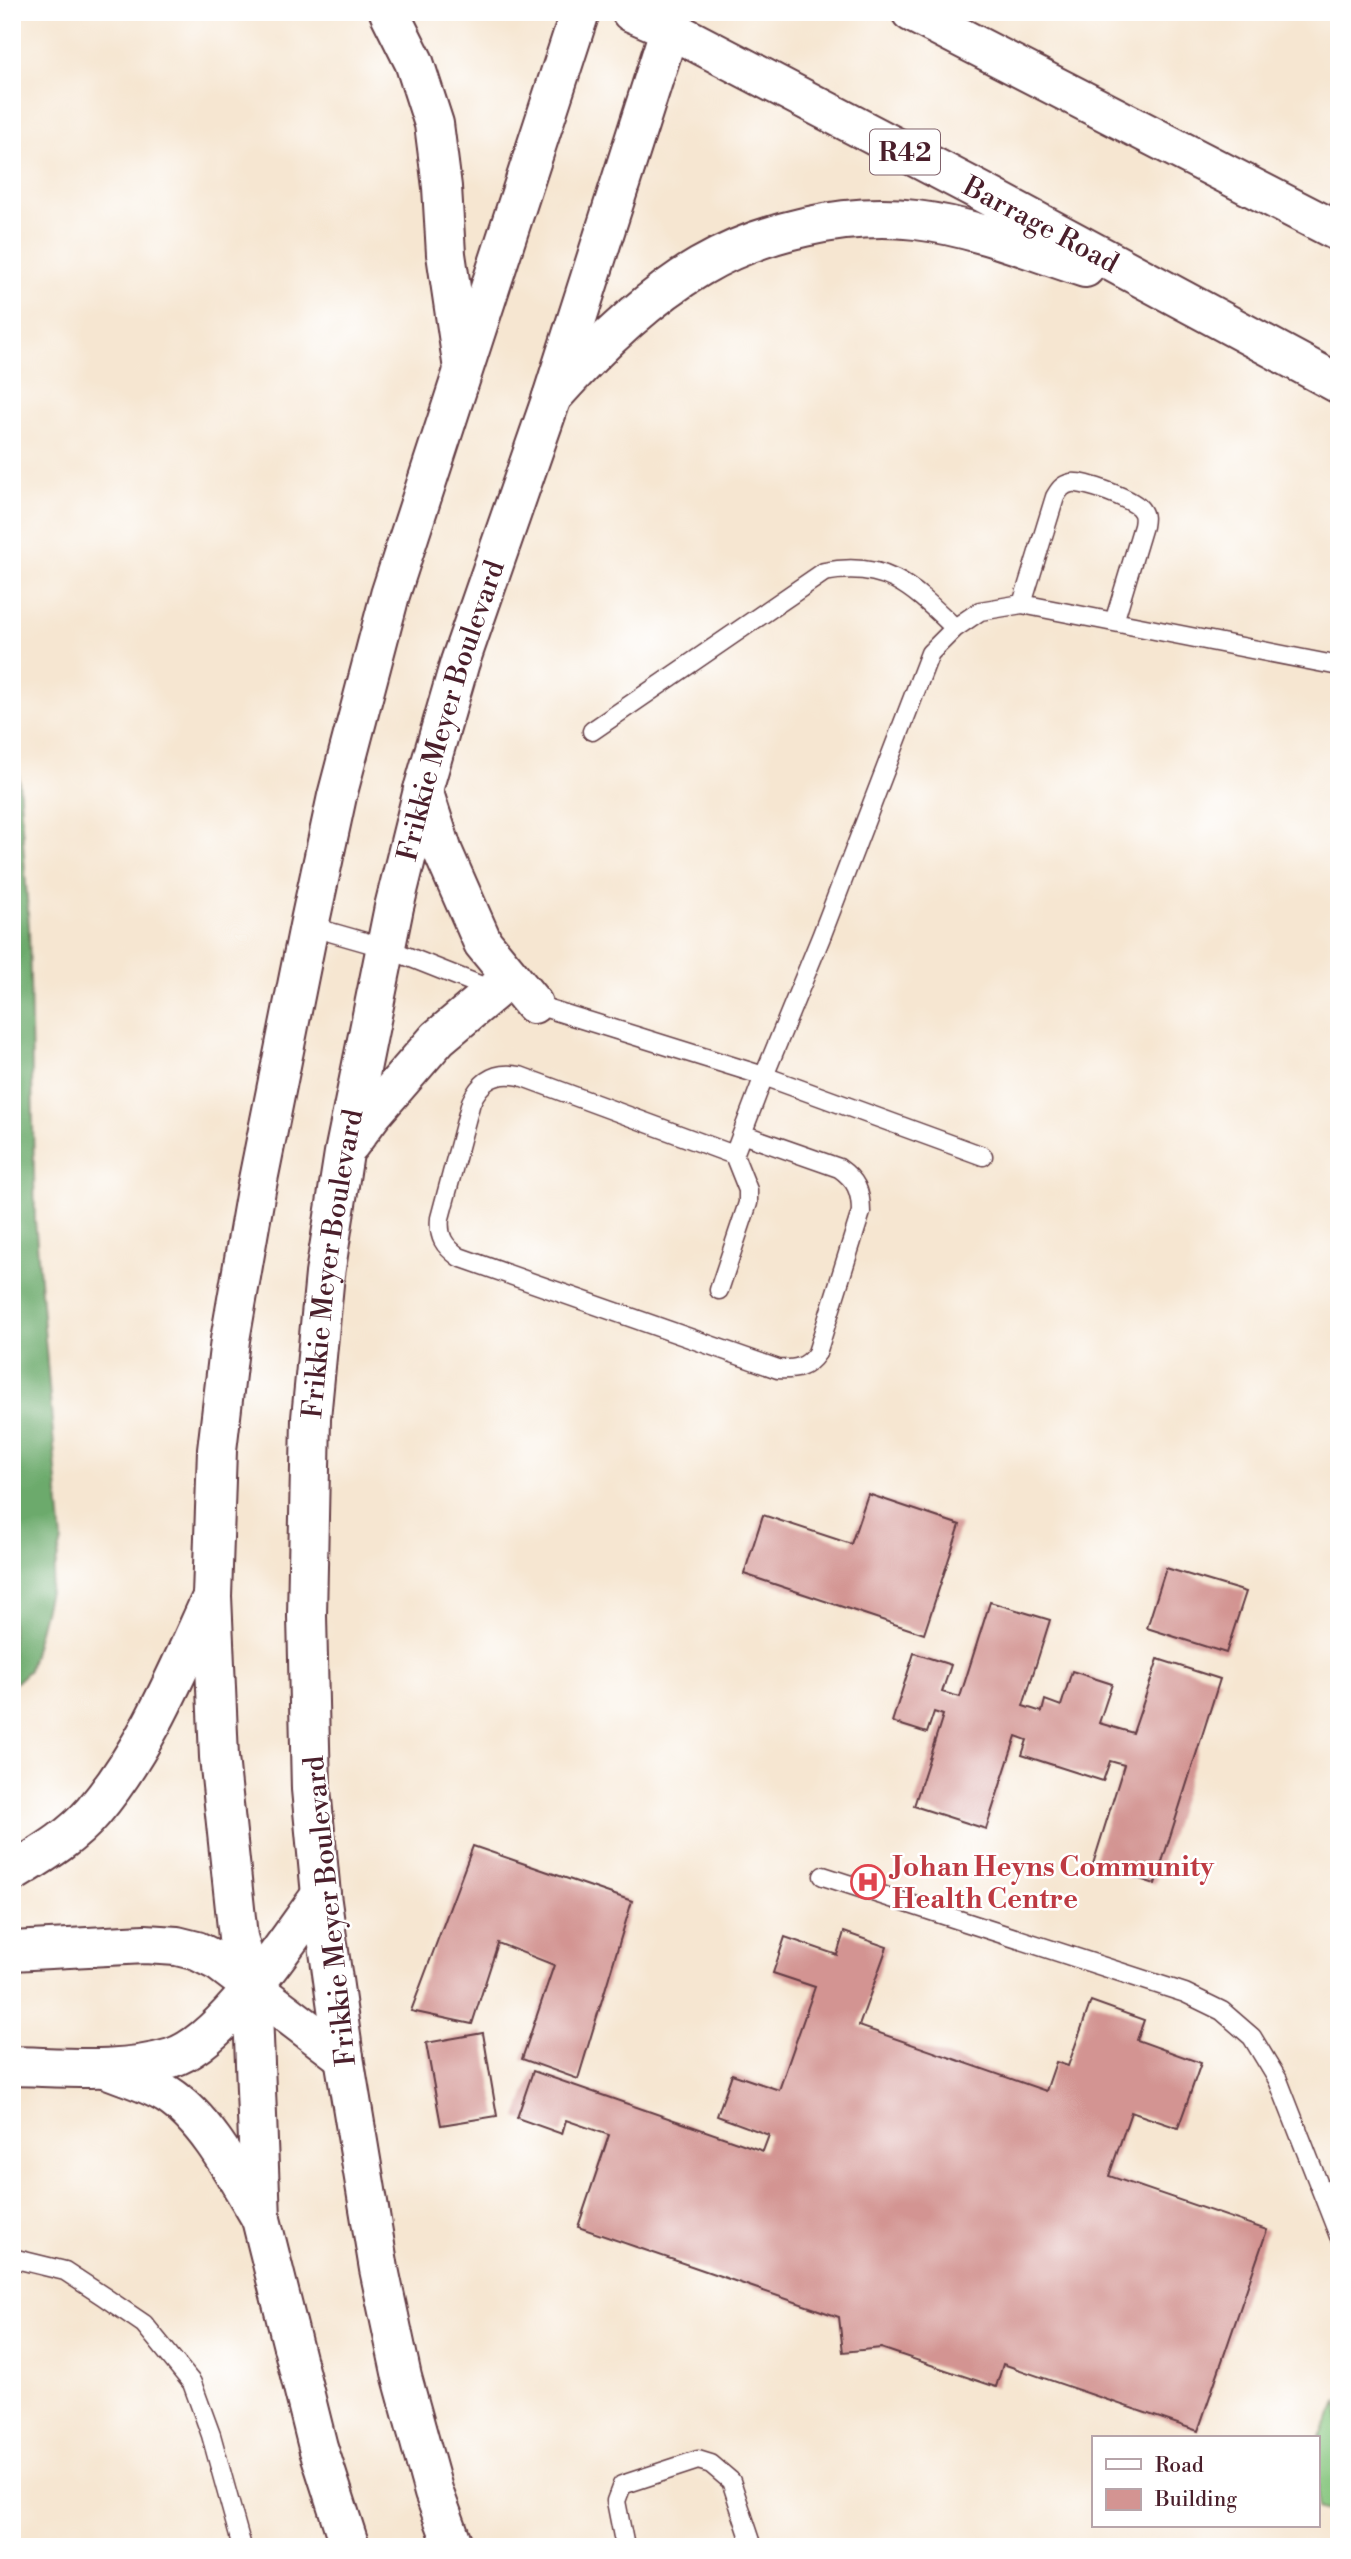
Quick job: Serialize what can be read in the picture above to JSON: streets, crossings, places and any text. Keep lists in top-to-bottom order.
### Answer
{
  "streets": {
    "main road": ["R42", "Barrage Road", "Frikkie Meyer Boulevard"]
  },
  "crossings": [
    ["Barrage Road", "Frikkie Meyer Boulevard"]
  ],
  "places": {
    "hospital": ["Johan Heyns Community Health Centre"]
  },
  "legend": ["Road", "Building"]
}
